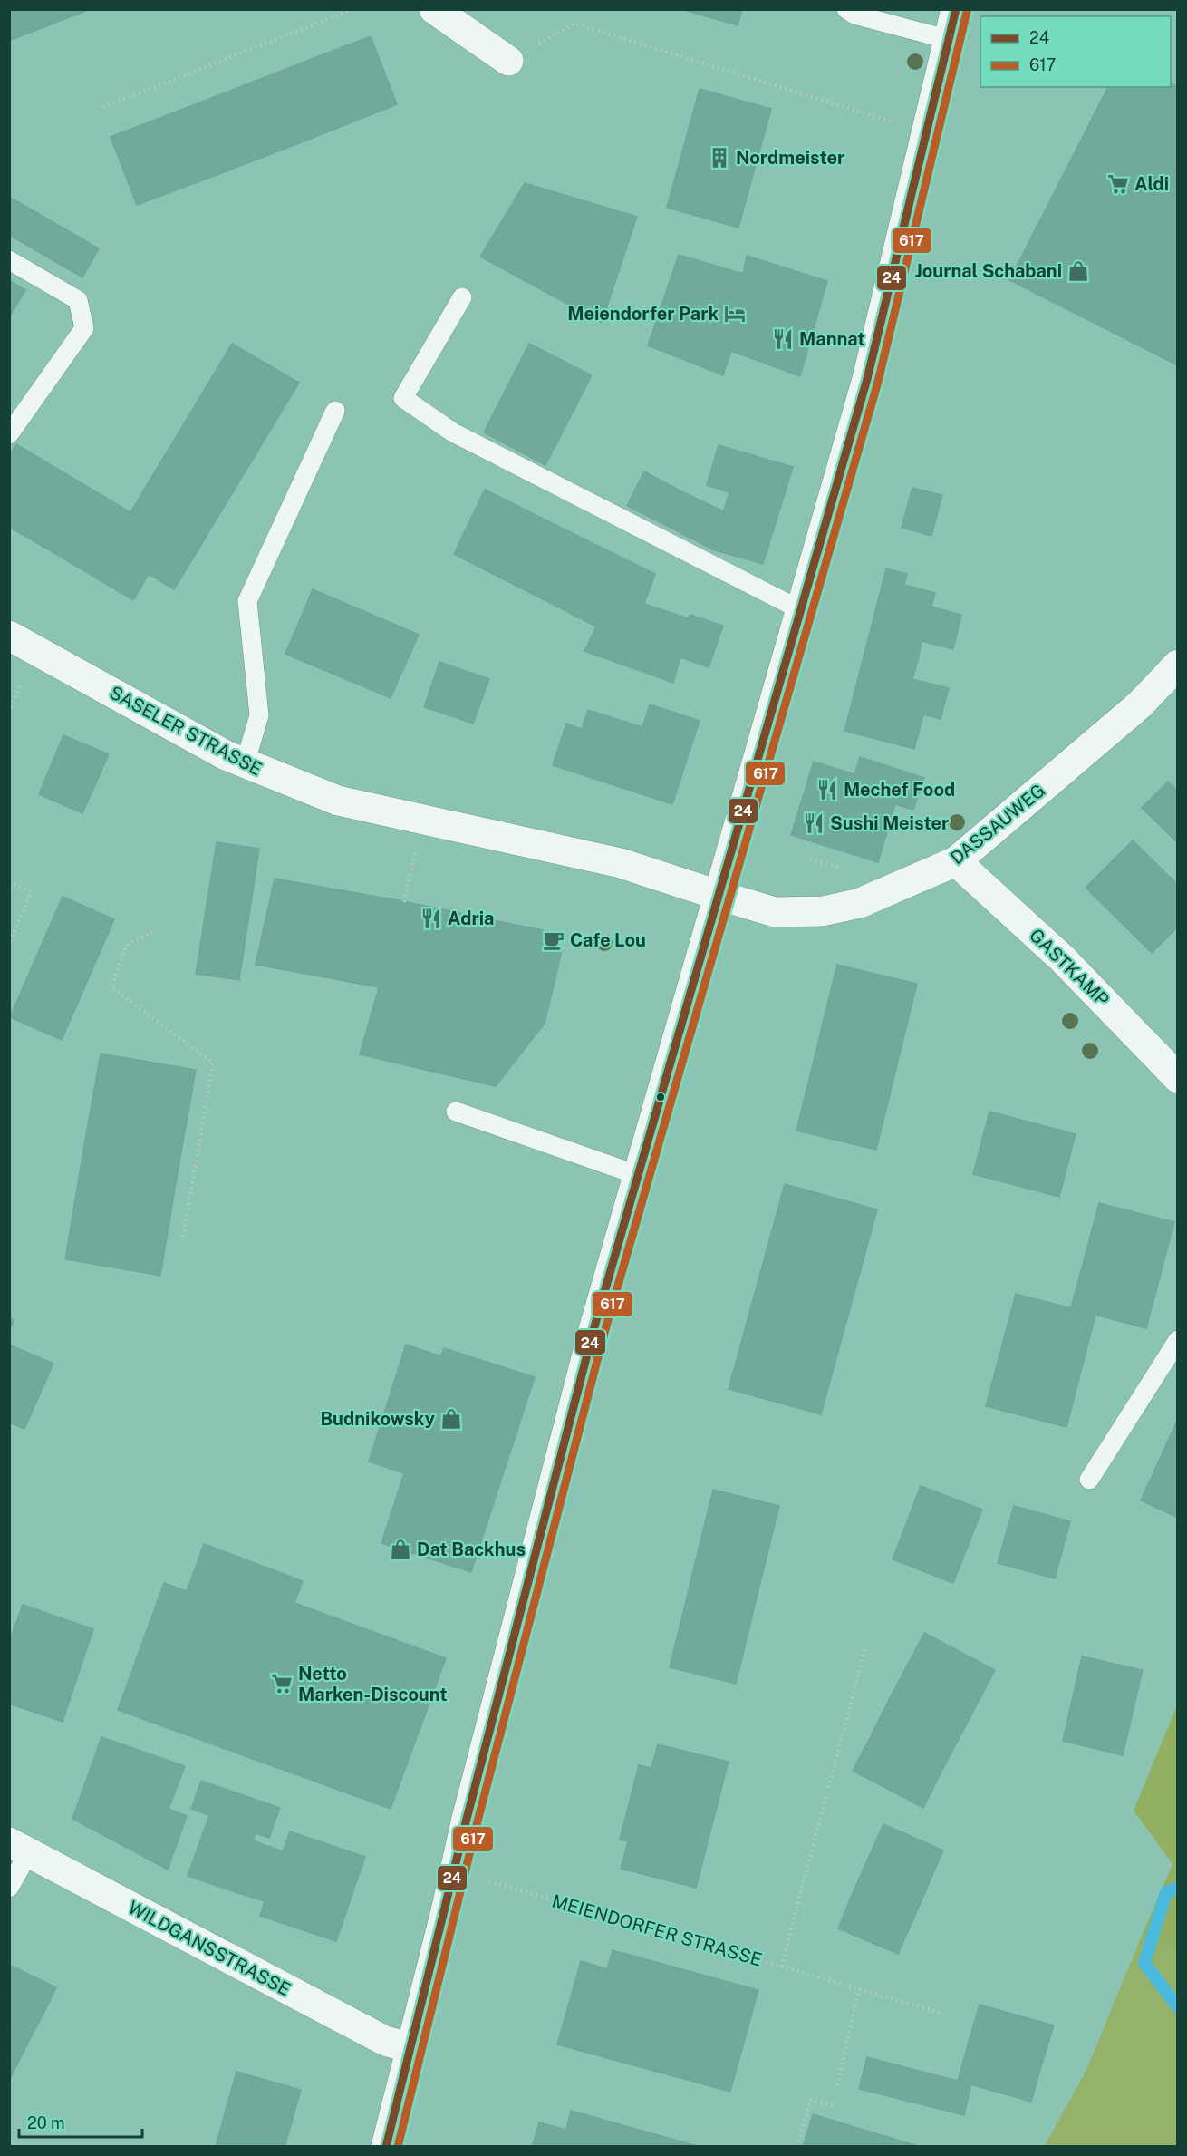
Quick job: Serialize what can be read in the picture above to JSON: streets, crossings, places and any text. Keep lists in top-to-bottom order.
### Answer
{
  "streets": {
    "main road": [
      "SASELER STRASSE",
      "DASSAUWEG",
      "GASTKAMP",
      "WILDGANSSTRASSE"
    ],
    "path": ["MEIENDORFER STRASSE"]
  },
  "crossings": [
    ["SASELER STRASSE", "DASSAUWEG"],
    ["DASSAUWEG", "GASTKAMP"]
  ],
  "places": {
    "building": ["Nordmeister"],
    "supermarket": ["Aldi", "Netto Marken-Discount"],
    "shop": ["Journal Schabani", "Budnikowsky", "Dat Backhus"],
    "hotel": ["Meiendorfer Park"],
    "restaurant": [
      "Mannat",
      "Mechef Food",
      "Sushi Meister",
      "Adria"
    ],
    "cafe": ["Cafe Lou"]
  },
  "lines": ["transit line 24", "transit line 617"],
  "legend": ["24", "617"],
  "scale_bar": "20 m"
}
